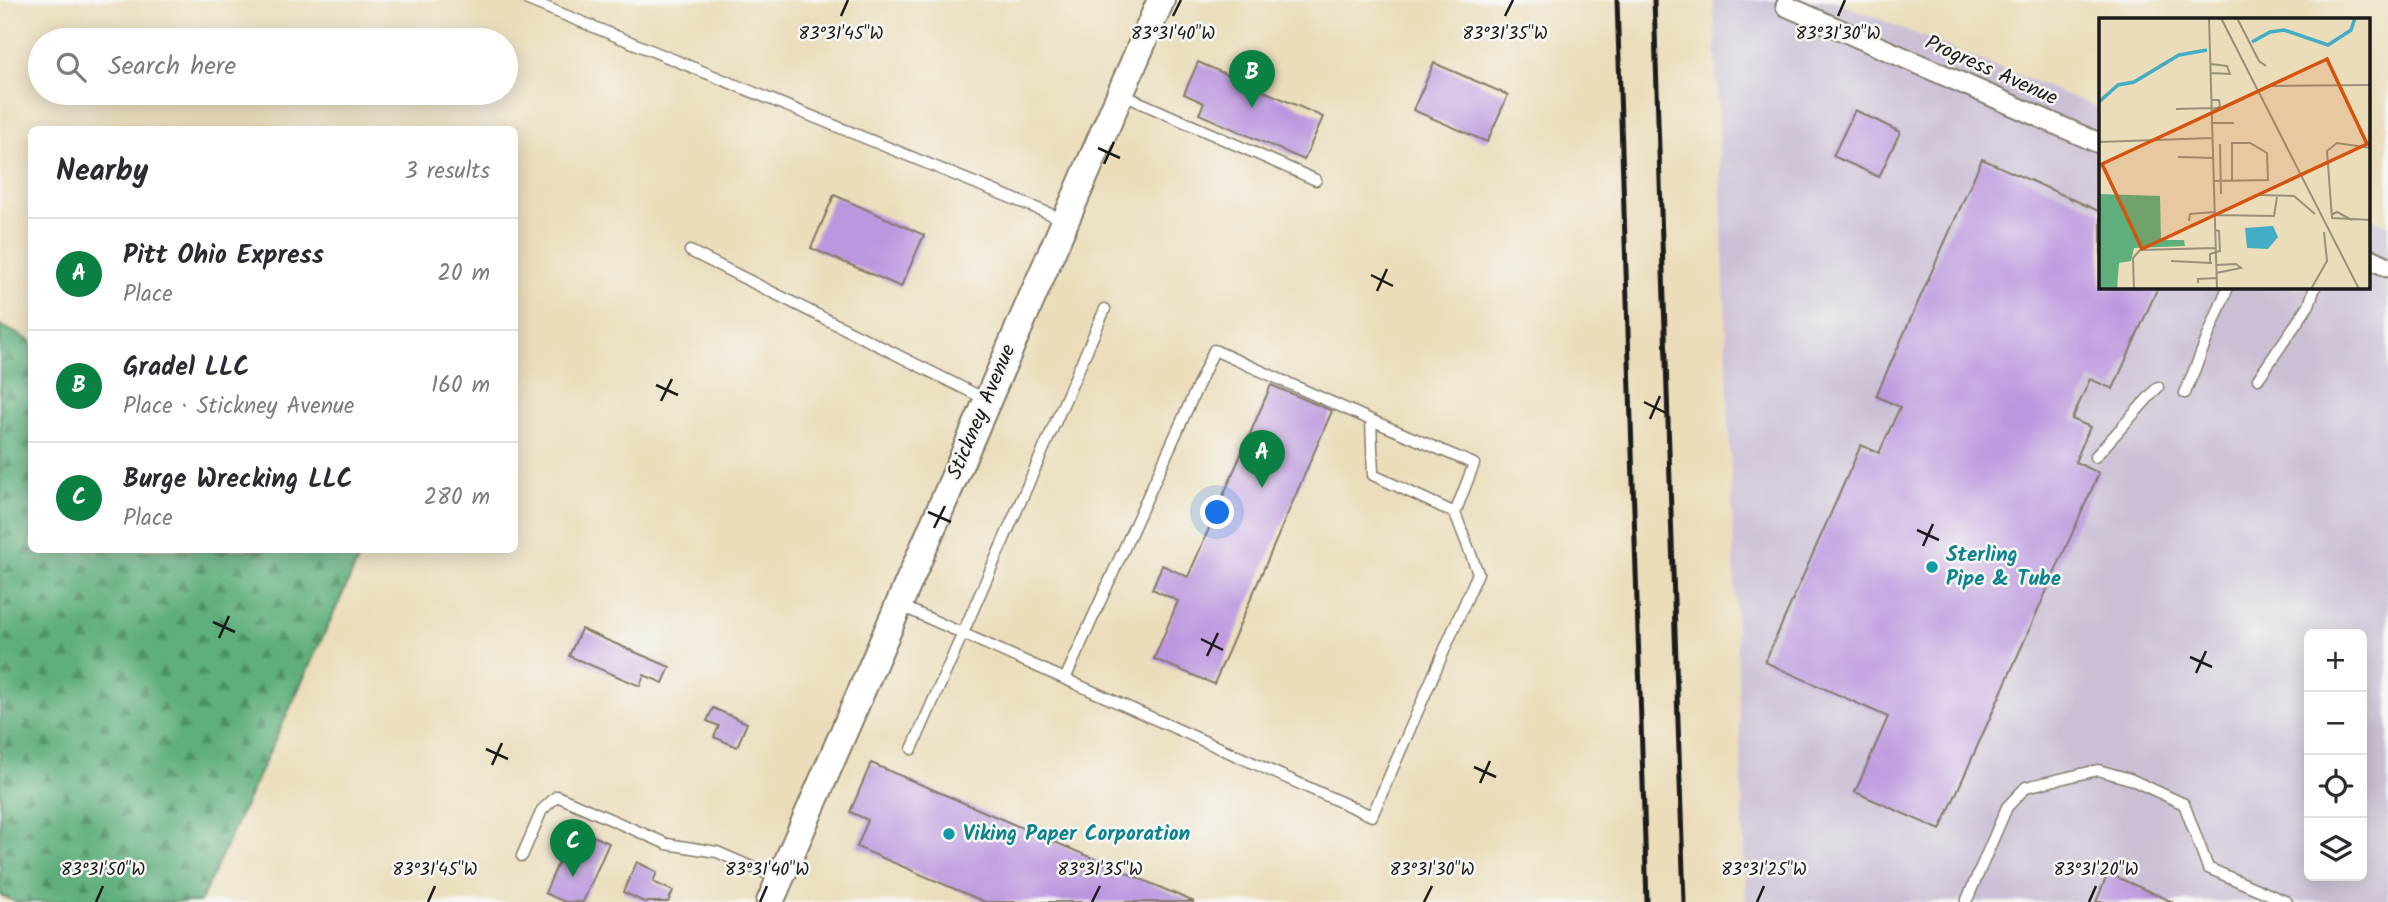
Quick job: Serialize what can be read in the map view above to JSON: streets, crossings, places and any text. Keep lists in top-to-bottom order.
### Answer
{
  "streets": {
    "street": ["Progress Avenue", "Stickney Avenue"]
  },
  "places": ["Sterling Pipe & Tube", "Viking Paper Corporation"],
  "page": {
    "search": "Search here",
    "pins": ["B", "A", "C"],
    "heading": ["Nearby", "3 results"],
    "list": [
      {
        "mark": "A",
        "name": "Pitt Ohio Express",
        "note": "Place",
        "value": "20 m"
      },
      {
        "mark": "B",
        "name": "Gradel LLC",
        "note": "Place · Stickney Avenue",
        "value": "160 m"
      },
      {
        "mark": "C",
        "name": "Burge Wrecking LLC",
        "note": "Place",
        "value": "280 m"
      }
    ],
    "map_buttons": ["+", "−"]
  },
  "coordinates": [
    "83°31'45\"W",
    "83°31'40\"W",
    "83°31'35\"W",
    "83°31'30\"W",
    "83°31'50\"W",
    "83°31'25\"W",
    "83°31'20\"W"
  ]
}
